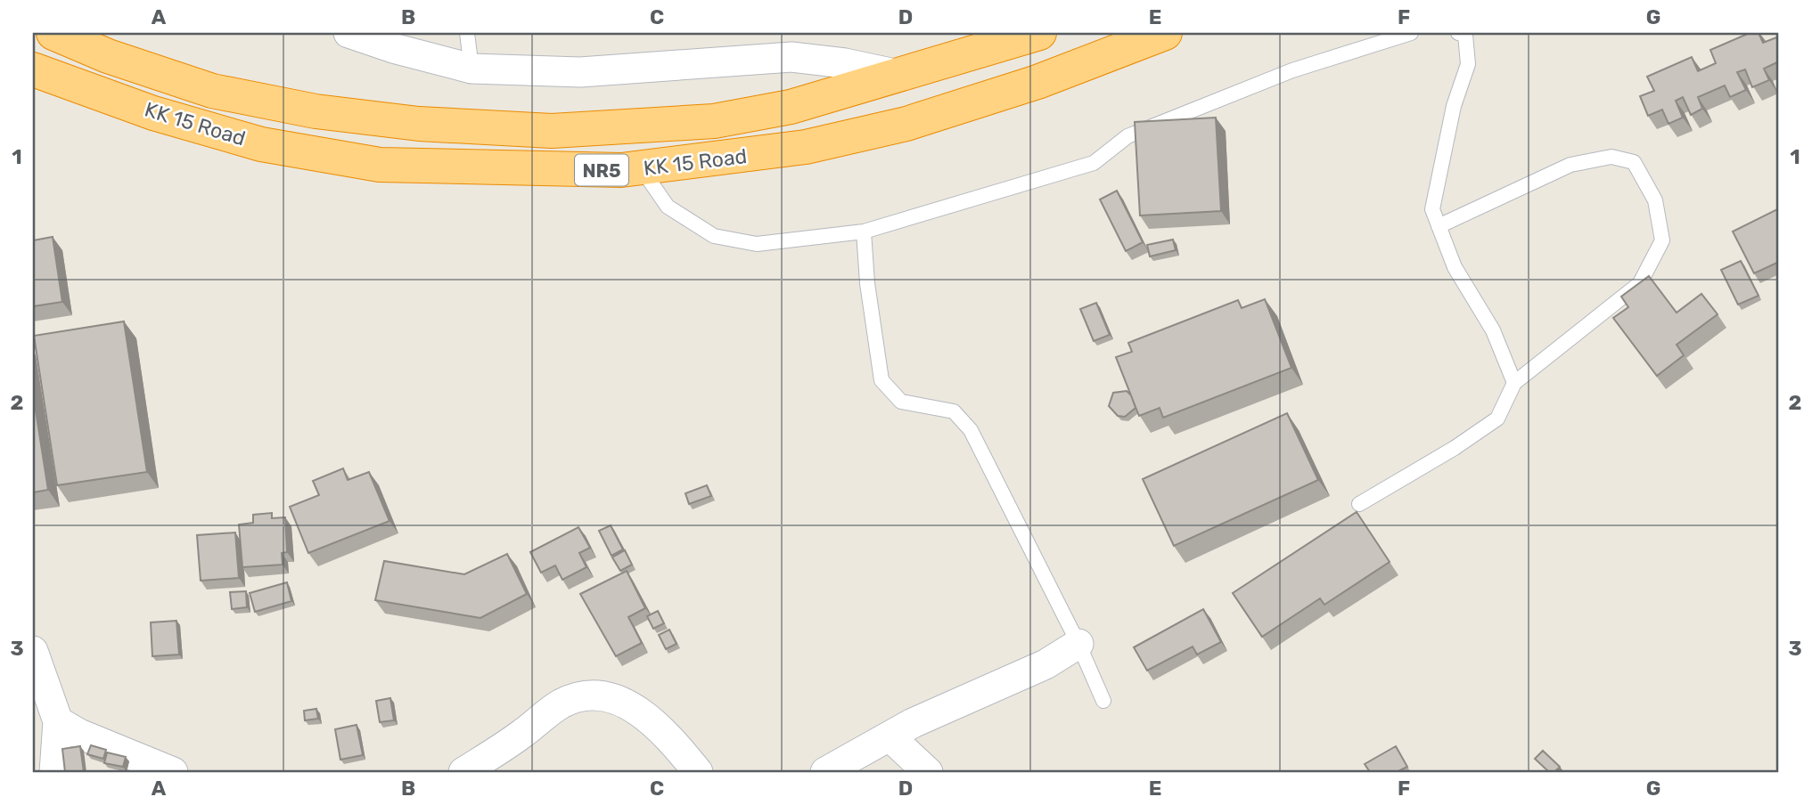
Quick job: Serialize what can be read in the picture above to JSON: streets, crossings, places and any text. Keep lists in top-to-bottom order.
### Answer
{
  "streets": {
    "highway": ["KK 15 Road", "NR5"]
  },
  "grid": {
    "columns": [
      "A",
      "B",
      "C",
      "D",
      "E",
      "F",
      "G"
    ],
    "rows": ["1", "2", "3"]
  }
}
